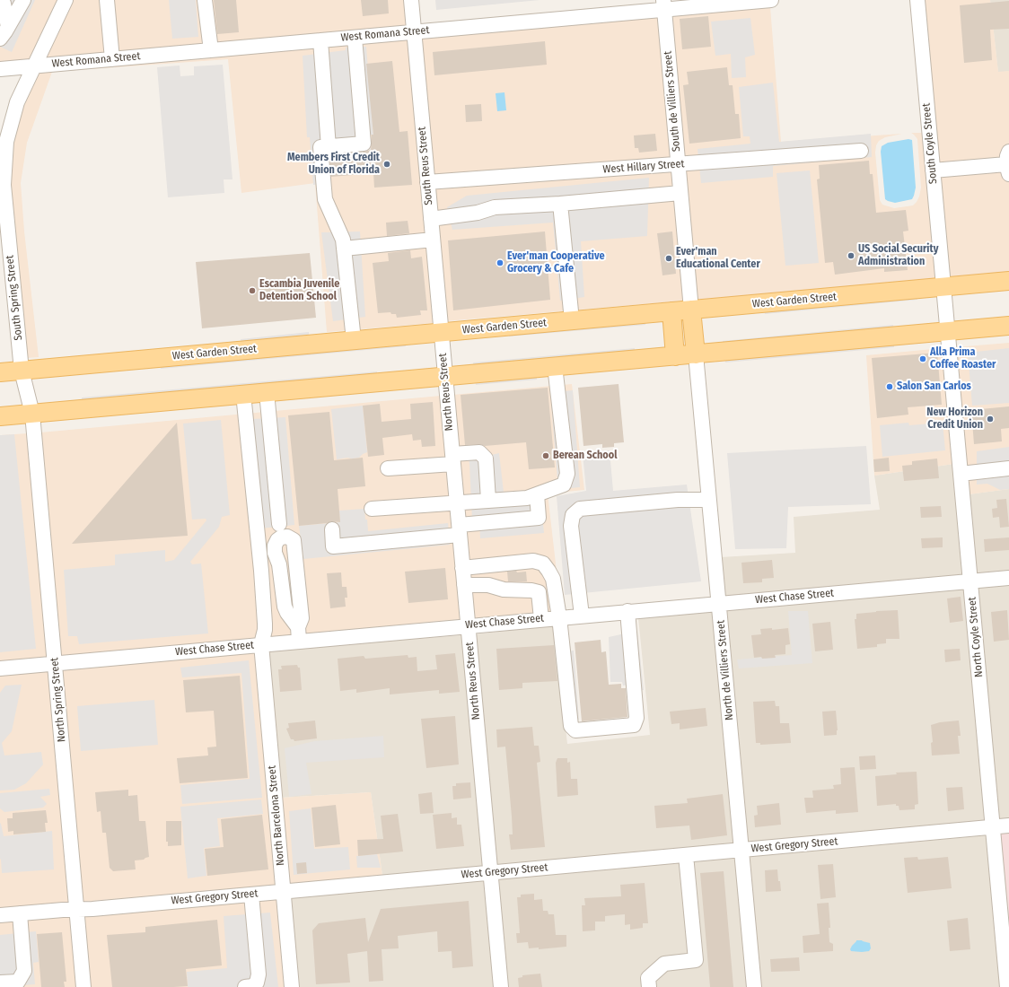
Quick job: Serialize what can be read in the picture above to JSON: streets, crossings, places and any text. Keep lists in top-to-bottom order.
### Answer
{
  "streets": {
    "main road": ["West Garden Street"],
    "street": [
      "West Romana Street",
      "South de Villiers Street",
      "South Coyle Street",
      "South Reus Street",
      "West Hillary Street",
      "South Spring Street",
      "North Reus Street",
      "West Chase Street",
      "North Coyle Street",
      "North de Villiers Street",
      "North Spring Street",
      "North Barcelona Street",
      "West Gregory Street"
    ]
  },
  "crossings": [
    ["West Romana Street", "South de Villiers Street"],
    ["West Romana Street", "South Reus Street"],
    ["West Romana Street", "South Spring Street"],
    ["South de Villiers Street", "West Hillary Street"],
    ["South de Villiers Street", "West Garden Street"],
    ["South Coyle Street", "West Garden Street"],
    ["South Coyle Street", "North Coyle Street"],
    ["South Reus Street", "West Hillary Street"],
    ["South Reus Street", "West Garden Street"],
    ["South Reus Street", "North Reus Street"],
    ["South Spring Street", "West Garden Street"],
    ["South Spring Street", "North Spring Street"],
    ["West Garden Street", "North Reus Street"],
    ["West Garden Street", "North Coyle Street"],
    ["North Reus Street", "West Chase Street"],
    ["North Reus Street", "West Gregory Street"],
    ["West Chase Street", "North Coyle Street"],
    ["West Chase Street", "North de Villiers Street"],
    ["West Chase Street", "North Spring Street"],
    ["West Chase Street", "North Barcelona Street"],
    ["North Coyle Street", "West Gregory Street"],
    ["North de Villiers Street", "West Gregory Street"],
    ["North Spring Street", "West Gregory Street"],
    ["North Barcelona Street", "West Gregory Street"]
  ],
  "places": [
    "Members First Credit Union of Florida",
    "US Social Security Administration",
    "Ever'man Educational Center",
    "Ever'man Cooperative Grocery & Cafe",
    "Escambia Juvenile Detention School",
    "Alla Prima Coffee Roaster",
    "Salon San Carlos",
    "New Horizon Credit Union",
    "Berean School"
  ]
}
